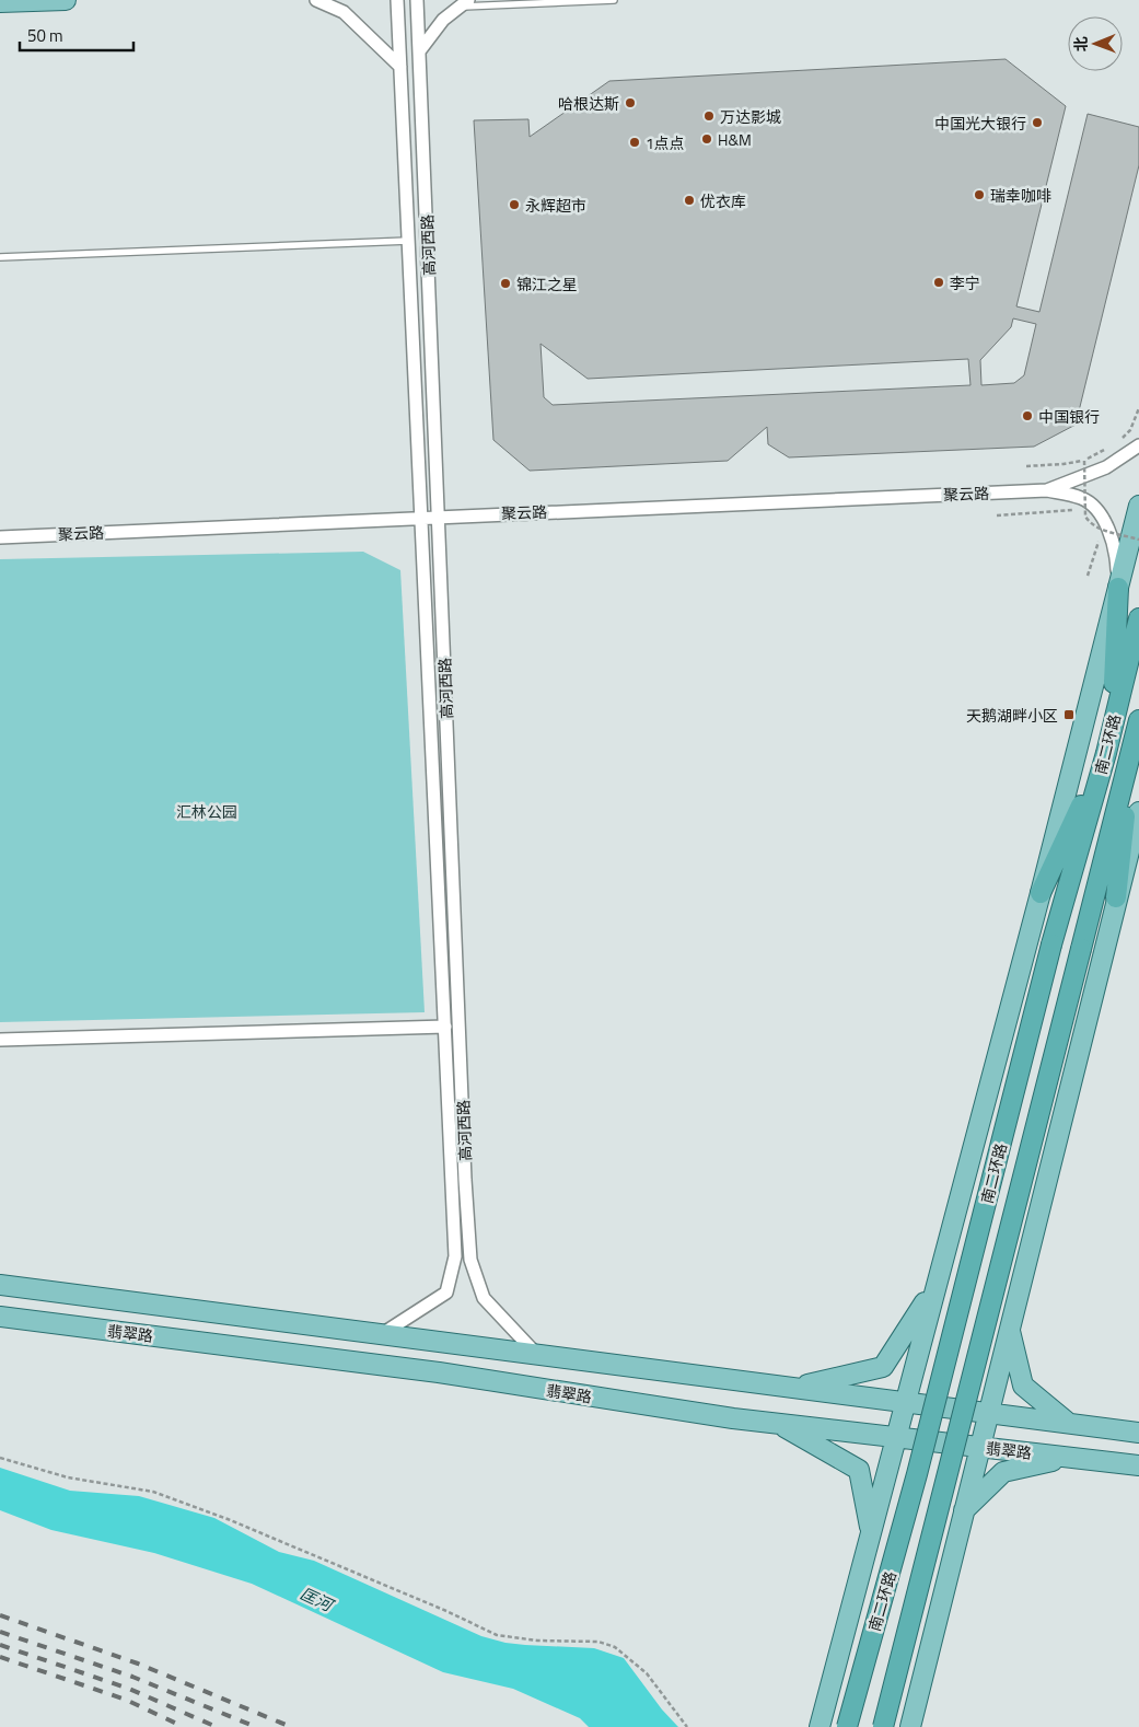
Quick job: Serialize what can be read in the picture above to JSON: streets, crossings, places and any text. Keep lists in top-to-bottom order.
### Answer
{
  "streets": {
    "highway": ["南二环路"],
    "main road": ["翡翠路"],
    "street": ["高河西路", "聚云路"]
  },
  "crossings": [
    ["高河西路", "聚云路"],
    ["高河西路", "翡翠路"]
  ],
  "water": ["匡河"],
  "parks": ["汇林公园"],
  "places": {
    "other": [
      "哈根达斯",
      "万达影城",
      "中国光大银行",
      "H&M",
      "1点点",
      "瑞幸咖啡",
      "优衣库",
      "永辉超市",
      "李宁",
      "锦江之星",
      "中国银行"
    ],
    "transit": ["天鹅湖畔小区"]
  },
  "scale_bar": "50 m",
  "north": "left"
}
